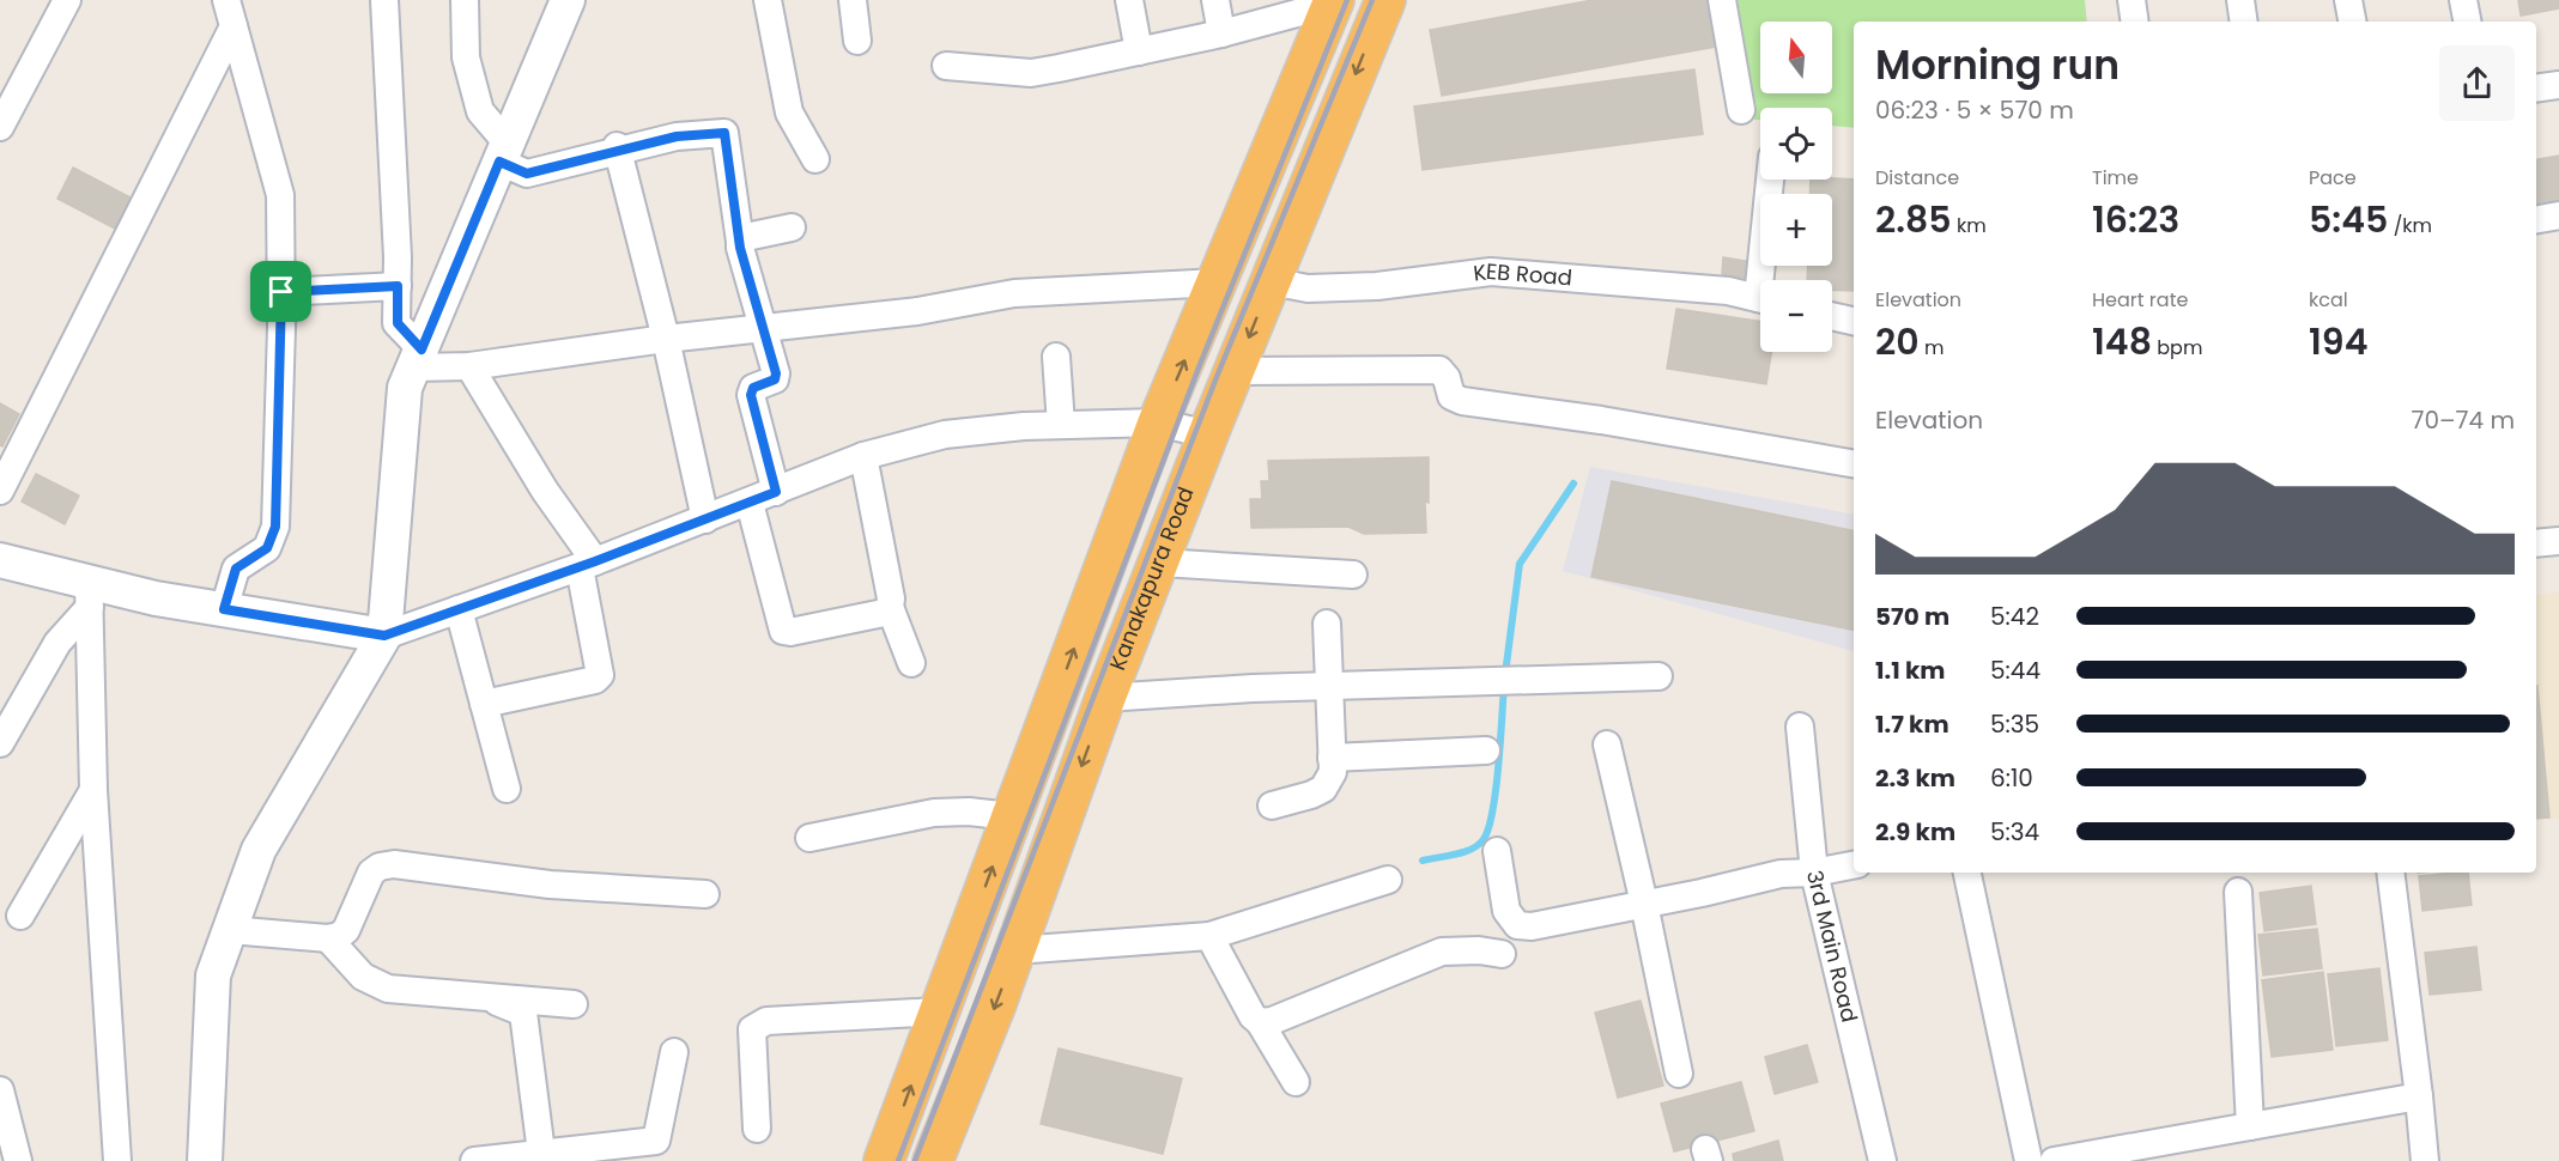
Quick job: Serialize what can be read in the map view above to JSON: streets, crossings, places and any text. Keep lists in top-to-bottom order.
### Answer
{
  "streets": {
    "highway": ["Kanakapura Road"],
    "street": ["KEB Road", "3rd Main Road"]
  },
  "crossings": [
    ["KEB Road", "Kanakapura Road"]
  ],
  "north": "top",
  "page": {
    "map_buttons": ["+", "−"],
    "heading": ["Morning run", "06:23 · 5 × 570 m"],
    "stats": [
      ["Distance", "2.85 km"],
      ["Time", "16:23"],
      ["Pace", "5:45 /km"],
      ["Elevation", "20 m"],
      ["Heart rate", "148 bpm"],
      ["kcal", "194"]
    ],
    "chart": ["Elevation", "70–74 m"],
    "list": [
      {
        "name": "570 m",
        "note": "5:42"
      },
      {
        "name": "1.1 km",
        "note": "5:44"
      },
      {
        "name": "1.7 km",
        "note": "5:35"
      },
      {
        "name": "2.3 km",
        "note": "6:10"
      },
      {
        "name": "2.9 km",
        "note": "5:34"
      }
    ]
  }
}
